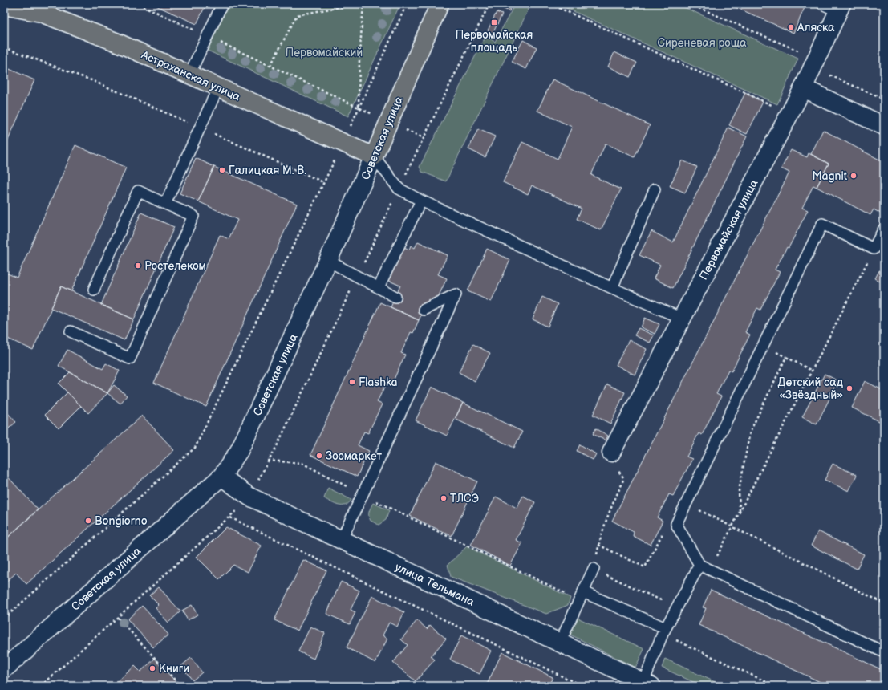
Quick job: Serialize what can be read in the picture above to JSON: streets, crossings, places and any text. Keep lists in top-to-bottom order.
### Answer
{
  "streets": {
    "main road": ["Астраханская улица", "Советская улица"],
    "street": ["Первомайская улица", "улица Тельмана"]
  },
  "crossings": [
    ["Астраханская улица", "Советская улица"],
    ["Советская улица", "улица Тельмана"]
  ],
  "parks": ["Сиреневая роща", "Первомайский"],
  "places": {
    "transit": ["Первомайская площадь"],
    "other": [
      "Аляска",
      "Галицкая М. В.",
      "Magnit",
      "Ростелеком",
      "Flashka",
      "Детский сад «Звёздный»",
      "Зоомаркет",
      "ТЛСЭ",
      "Bongiorno",
      "Книги"
    ]
  }
}
